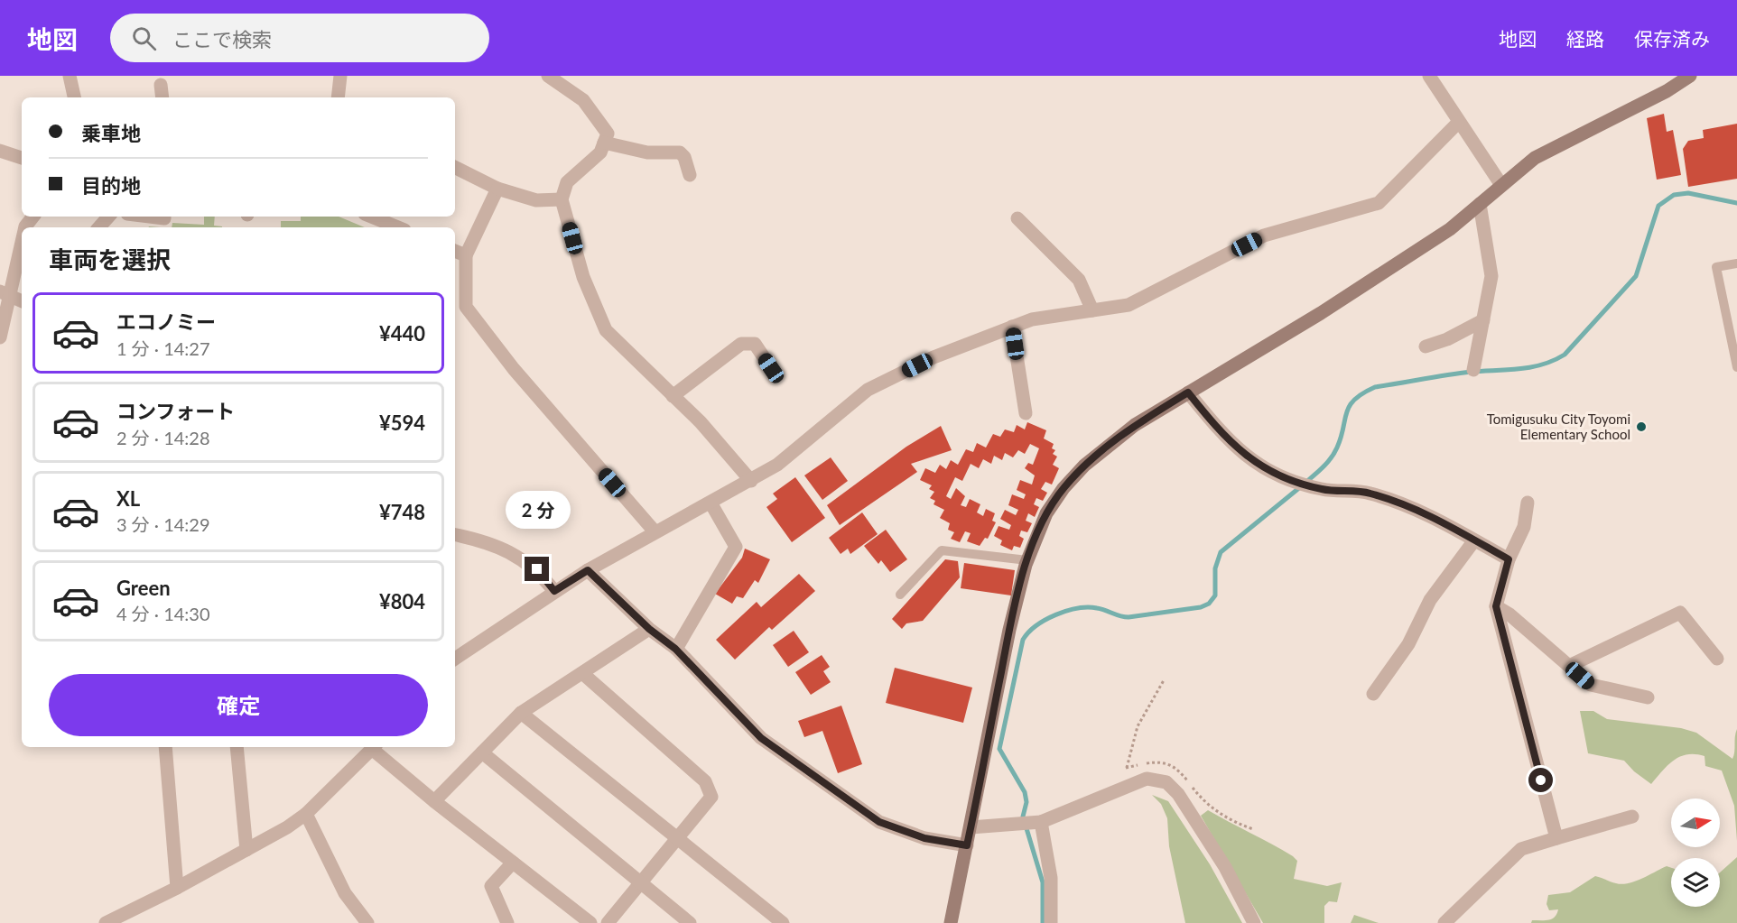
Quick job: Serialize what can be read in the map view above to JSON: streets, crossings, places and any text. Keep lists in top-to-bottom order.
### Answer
{
  "places": ["Tomigusuku City Toyomi Elementary School"],
  "north": "right",
  "page": {
    "header": "地図",
    "search": "ここで検索",
    "nav": ["地図", "経路", "保存済み"],
    "banner": ["乗車地", "目的地"],
    "heading": "車両を選択",
    "list": [
      {
        "name": "エコノミー",
        "note": "1 分 · 14:27",
        "value": "¥440"
      },
      {
        "name": "コンフォート",
        "note": "2 分 · 14:28",
        "value": "¥594"
      },
      {
        "name": "XL",
        "note": "3 分 · 14:29",
        "value": "¥748"
      },
      {
        "name": "Green",
        "note": "4 分 · 14:30",
        "value": "¥804"
      }
    ],
    "bubble": "2 分",
    "buttons": "確定"
  }
}
